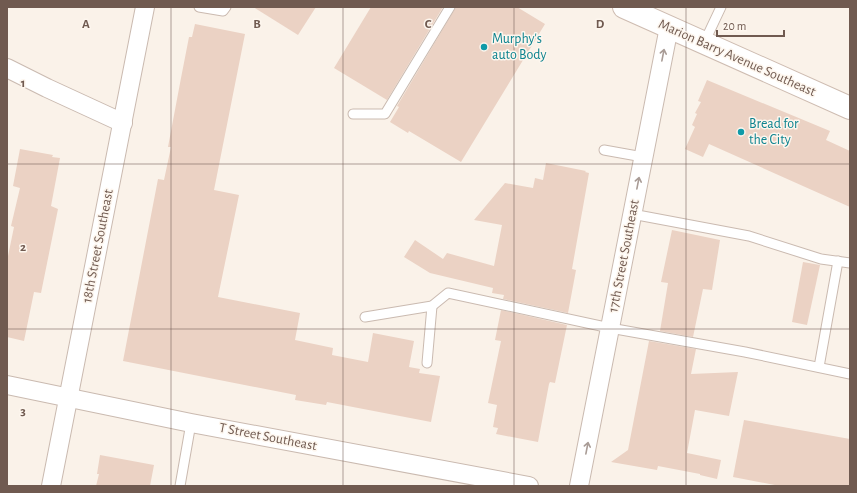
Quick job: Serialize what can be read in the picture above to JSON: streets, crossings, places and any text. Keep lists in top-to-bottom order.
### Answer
{
  "streets": {
    "main road": ["Marion Barry Avenue Southeast"],
    "street": ["18th Street Southeast", "17th Street Southeast", "T Street Southeast"]
  },
  "crossings": [
    ["Marion Barry Avenue Southeast", "17th Street Southeast"],
    ["18th Street Southeast", "T Street Southeast"]
  ],
  "one_way": ["17th Street Southeast"],
  "places": ["Murphy's auto Body", "Bread for the City"],
  "scale_bar": "20 m",
  "grid": {
    "columns": [
      "A",
      "B",
      "C",
      "D"
    ],
    "rows": ["1", "2", "3"]
  }
}
